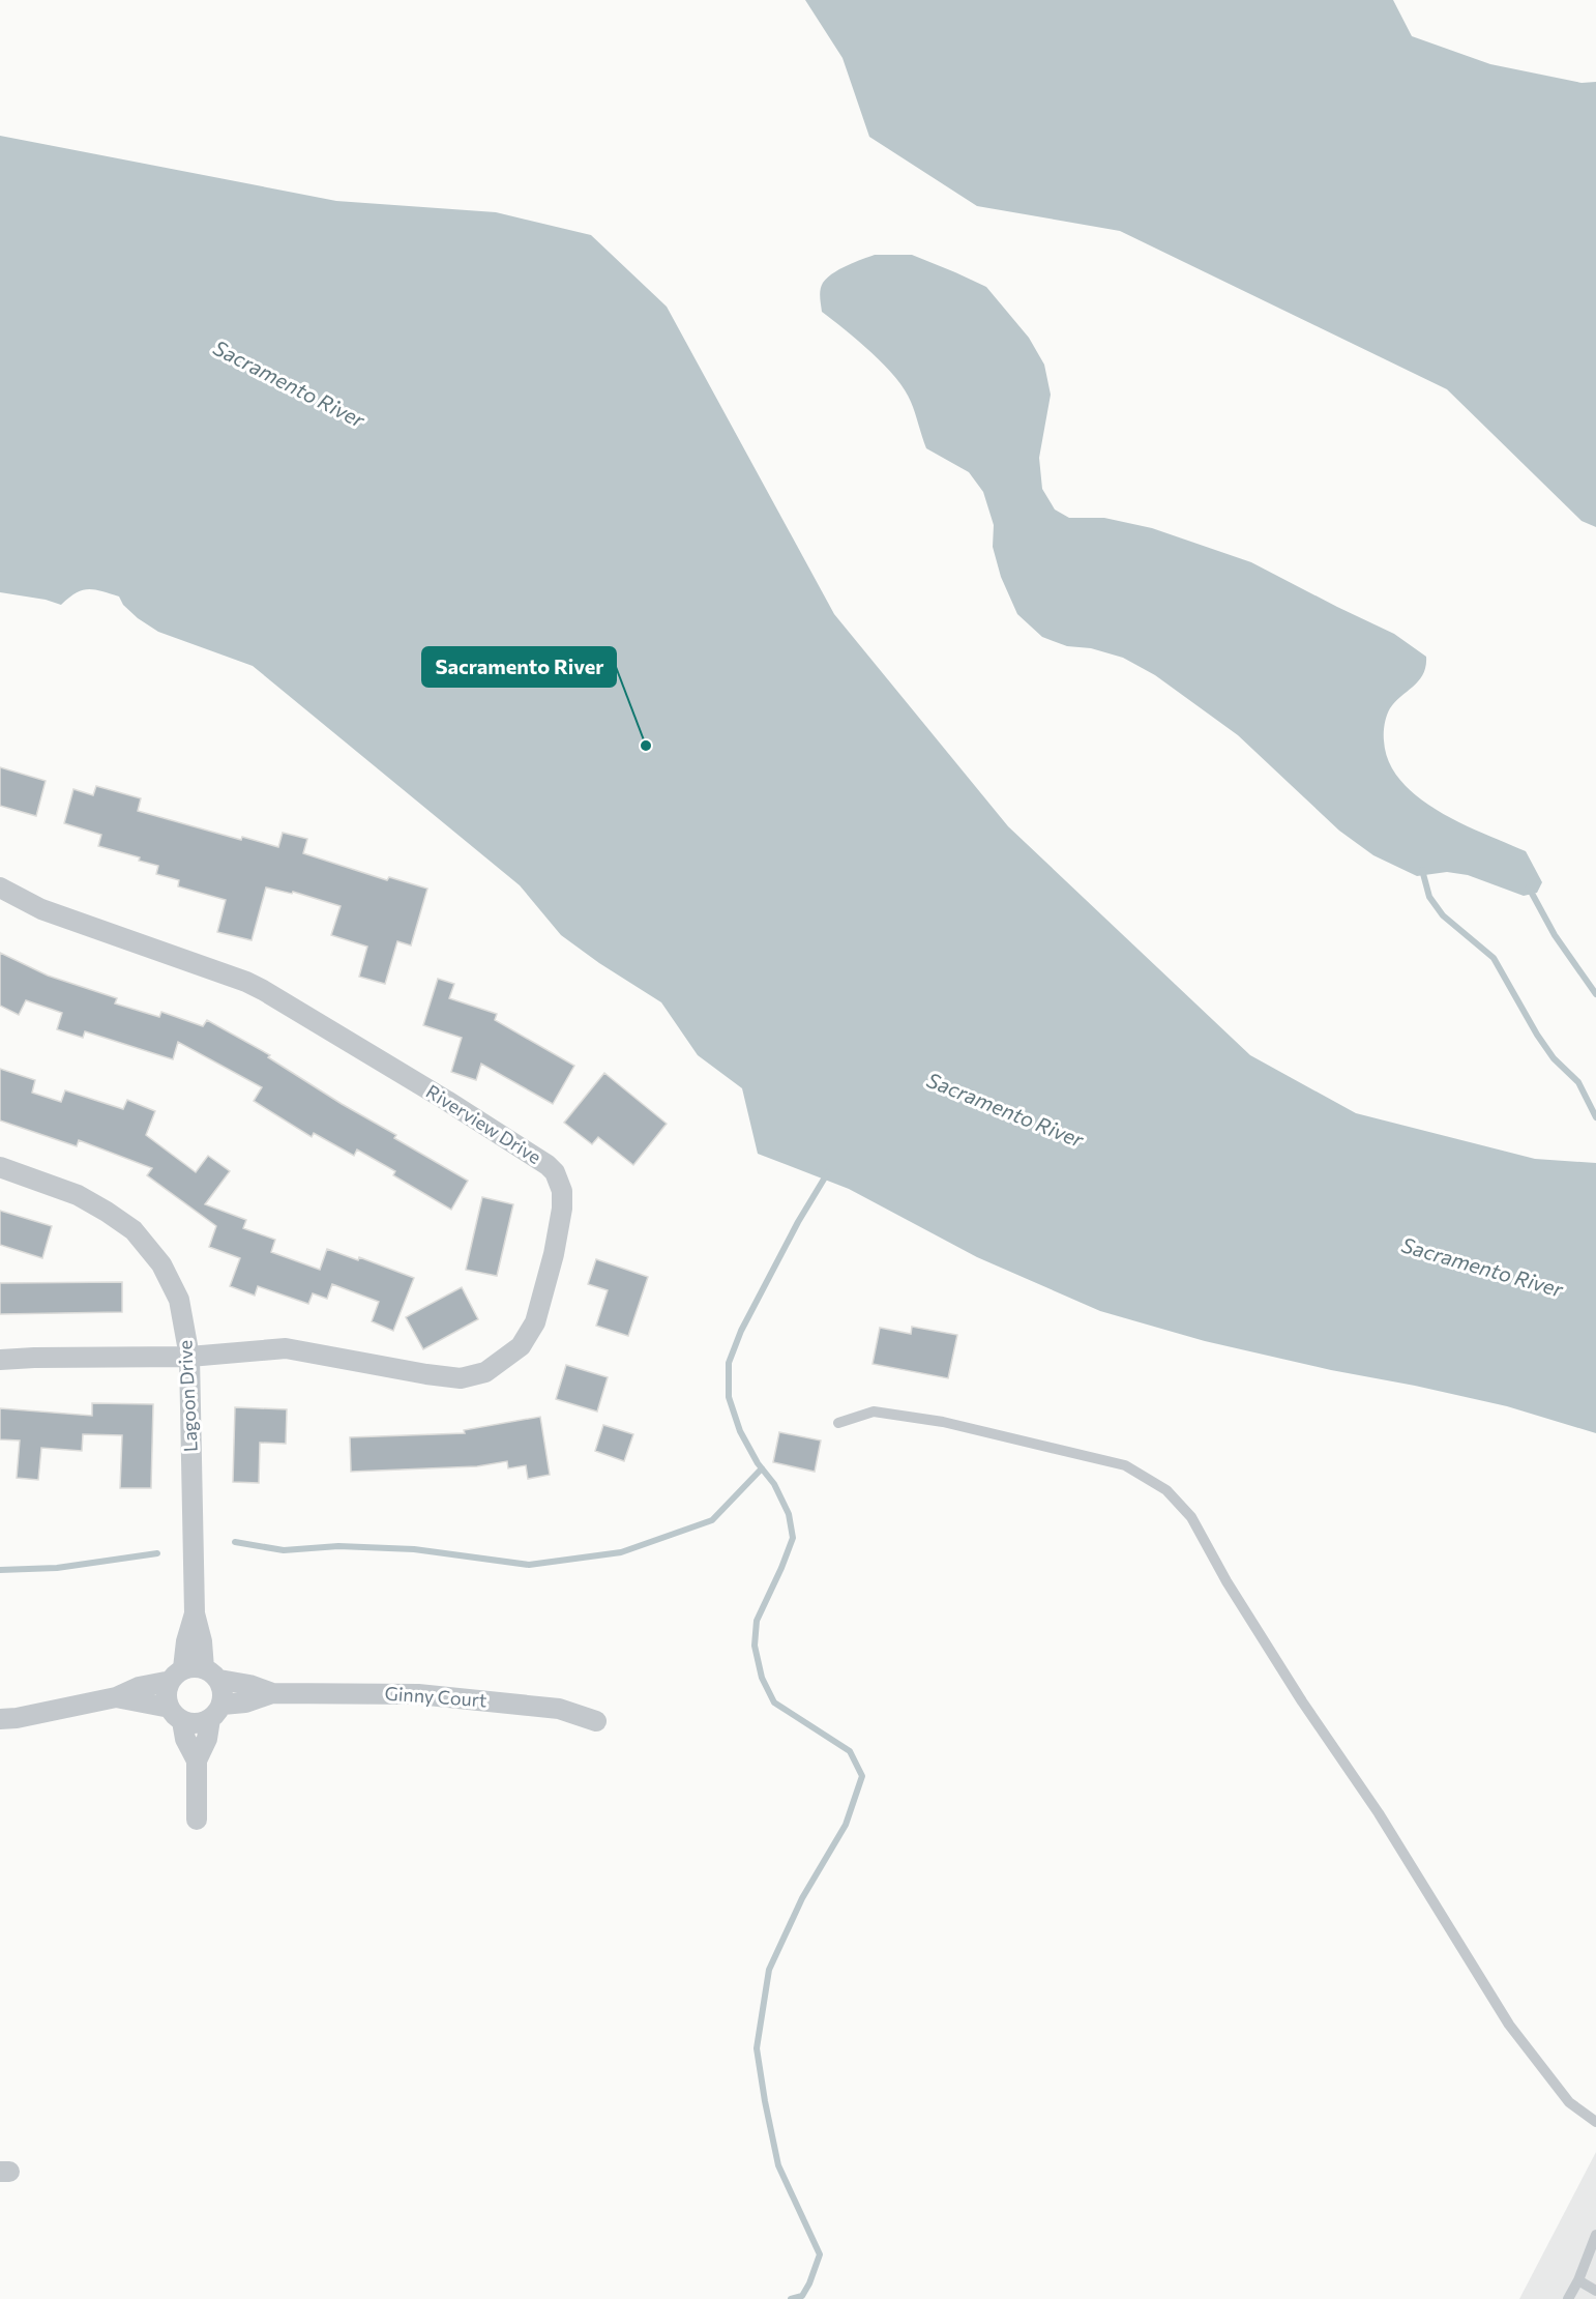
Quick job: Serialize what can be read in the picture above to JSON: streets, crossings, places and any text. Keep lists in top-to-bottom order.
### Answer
{
  "streets": {
    "street": ["Riverview Drive", "Lagoon Drive", "Ginny Court"]
  },
  "crossings": [
    ["Riverview Drive", "Lagoon Drive"]
  ],
  "water": ["Sacramento River"],
  "places": ["Sacramento River"]
}
